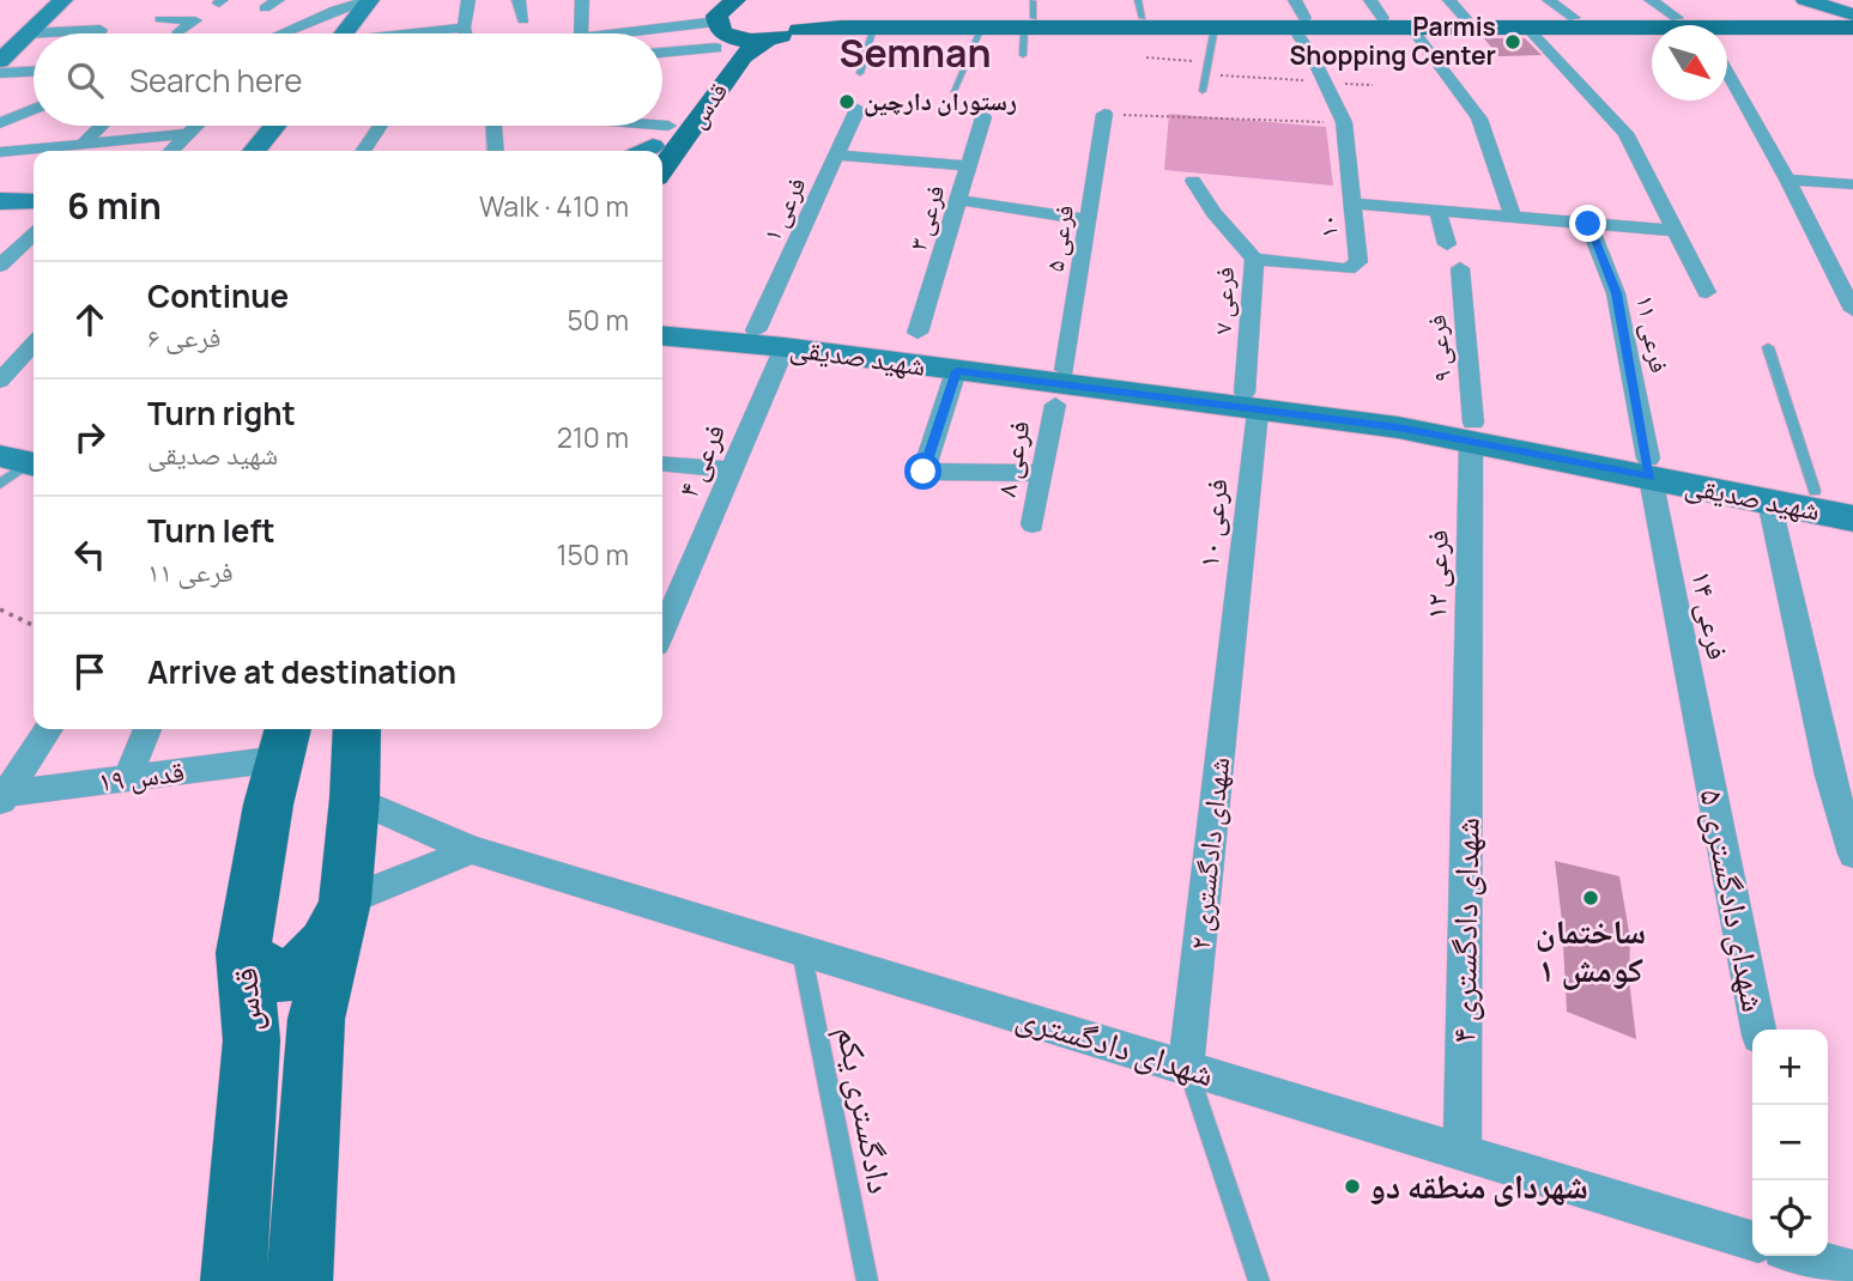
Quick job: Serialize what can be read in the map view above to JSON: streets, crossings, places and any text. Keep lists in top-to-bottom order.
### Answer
{
  "streets": {
    "main road": ["قدس"],
    "street": [
      "فرعی ۱",
      "فرعی ۳",
      "۱۰",
      "فرعی ۵",
      "فرعی ۷",
      "فرعی ۱۱",
      "فرعی ۹",
      "شهید صدیقی",
      "فرعی ۸",
      "فرعی ۴",
      "فرعی ۱۰",
      "فرعی ۱۲",
      "فرعی ۱۴",
      "قدس ۱۹",
      "شهدای دادگستری ۲",
      "شهدای دادگستری ۵",
      "شهدای دادگستری ۴",
      "شهدای دادگستری"
    ],
    "lane": ["دادگستری یکم"]
  },
  "crossings": [
    ["قدس", "قدس ۱۹"],
    ["فرعی ۱", "شهید صدیقی"],
    ["۱۰", "فرعی ۷"],
    ["فرعی ۵", "شهید صدیقی"],
    ["فرعی ۷", "شهید صدیقی"],
    ["فرعی ۷", "فرعی ۱۰"],
    ["فرعی ۱۱", "شهید صدیقی"],
    ["فرعی ۱۱", "فرعی ۱۴"],
    ["فرعی ۹", "شهید صدیقی"],
    ["فرعی ۹", "فرعی ۱۲"],
    ["شهید صدیقی", "فرعی ۴"],
    ["شهید صدیقی", "فرعی ۱۰"],
    ["شهید صدیقی", "فرعی ۱۲"],
    ["شهید صدیقی", "فرعی ۱۴"],
    ["فرعی ۱۰", "شهدای دادگستری ۲"],
    ["فرعی ۱۲", "شهدای دادگستری ۴"],
    ["فرعی ۱۴", "شهدای دادگستری ۵"],
    ["شهدای دادگستری ۲", "شهدای دادگستری"],
    ["شهدای دادگستری ۴", "شهدای دادگستری"],
    ["شهدای دادگستری", "دادگستری یکم"]
  ],
  "districts": ["Semnan"],
  "places": [
    "Parmis Shopping Center",
    "رستوران دارچین",
    "ساختمان کومش ۱",
    "شهردای منطقه دو"
  ],
  "north": "bottom right",
  "page": {
    "search": "Search here",
    "heading": ["6 min", "Walk · 410 m"],
    "list": [
      ["Continue", "فرعی ۶", "50 m"],
      ["Turn right", "شهید صدیقی", "210 m"],
      ["Turn left", "فرعی ۱۱", "150 m"],
      "Arrive at destination"
    ],
    "map_buttons": ["+", "−"]
  }
}
